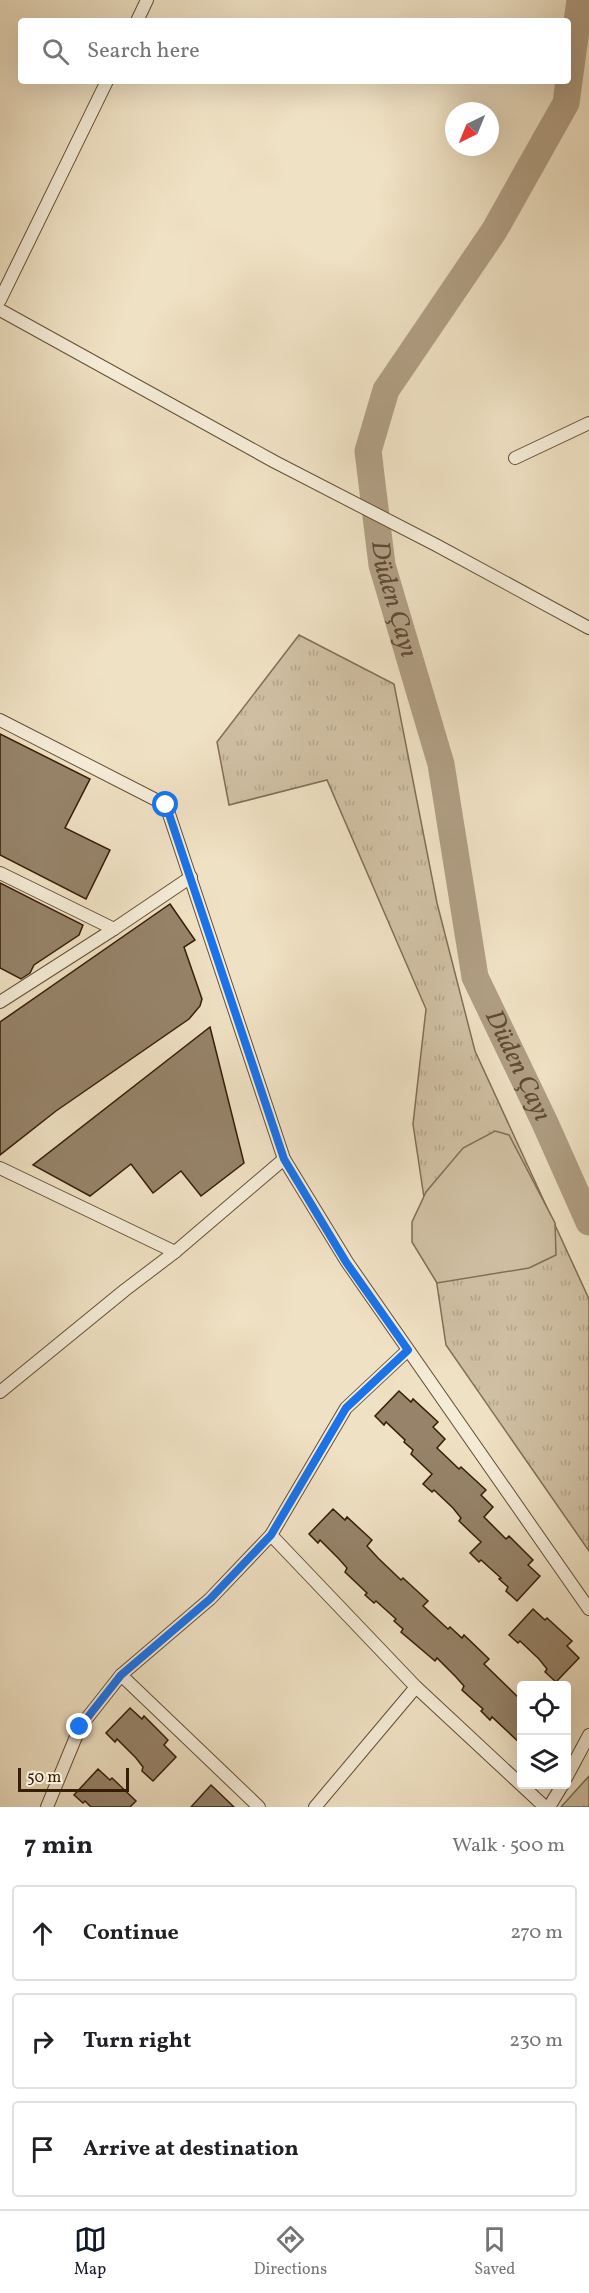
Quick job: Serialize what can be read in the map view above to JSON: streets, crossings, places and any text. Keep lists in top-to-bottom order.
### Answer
{
  "water": ["Düden Çayı"],
  "scale_bar": "50 m",
  "north": "bottom left",
  "page": {
    "search": "Search here",
    "scale": "50 m",
    "heading": ["7 min", "Walk · 500 m"],
    "list": [
      ["Continue", "270 m"],
      ["Turn right", "230 m"],
      "Arrive at destination"
    ],
    "nav": ["Map", "Directions", "Saved"]
  }
}
